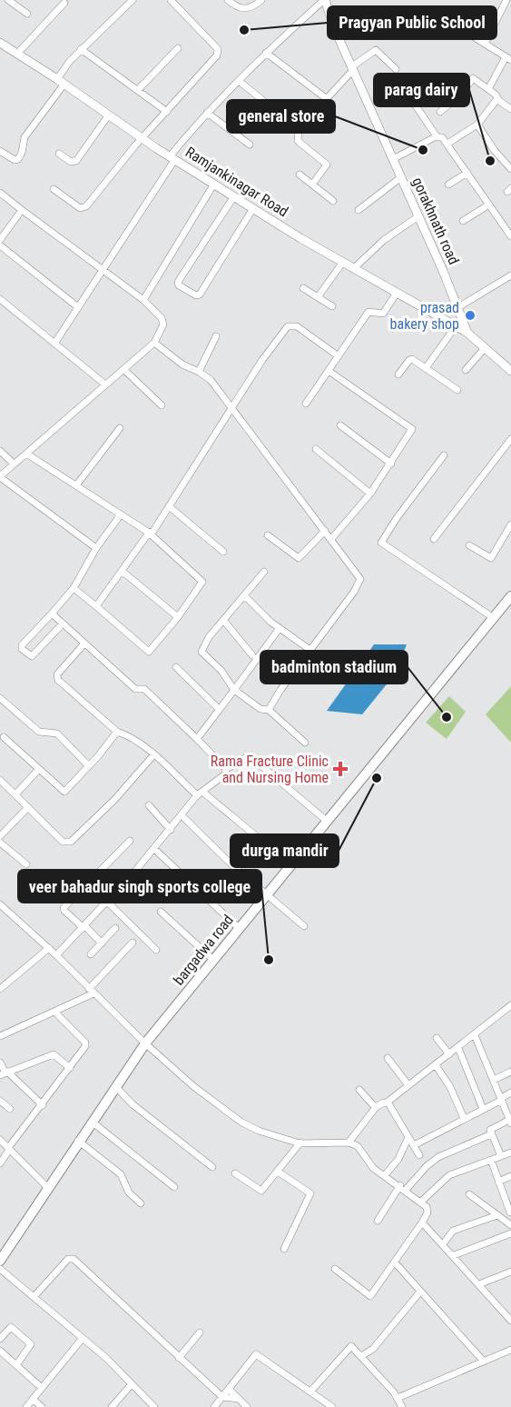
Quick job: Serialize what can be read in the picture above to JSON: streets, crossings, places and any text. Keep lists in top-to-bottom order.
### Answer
{
  "streets": {
    "main road": ["bargadwa road"],
    "street": ["Ramjankinagar Road", "gorakhnath road"]
  },
  "crossings": [
    ["Ramjankinagar Road", "gorakhnath road"]
  ],
  "places": {
    "other": [
      "Pragyan Public School",
      "general store",
      "parag dairy",
      "prasad bakery shop",
      "badminton stadium",
      "durga mandir",
      "veer bahadur singh sports college"
    ],
    "health": ["Rama Fracture Clinic and Nursing Home"]
  }
}
